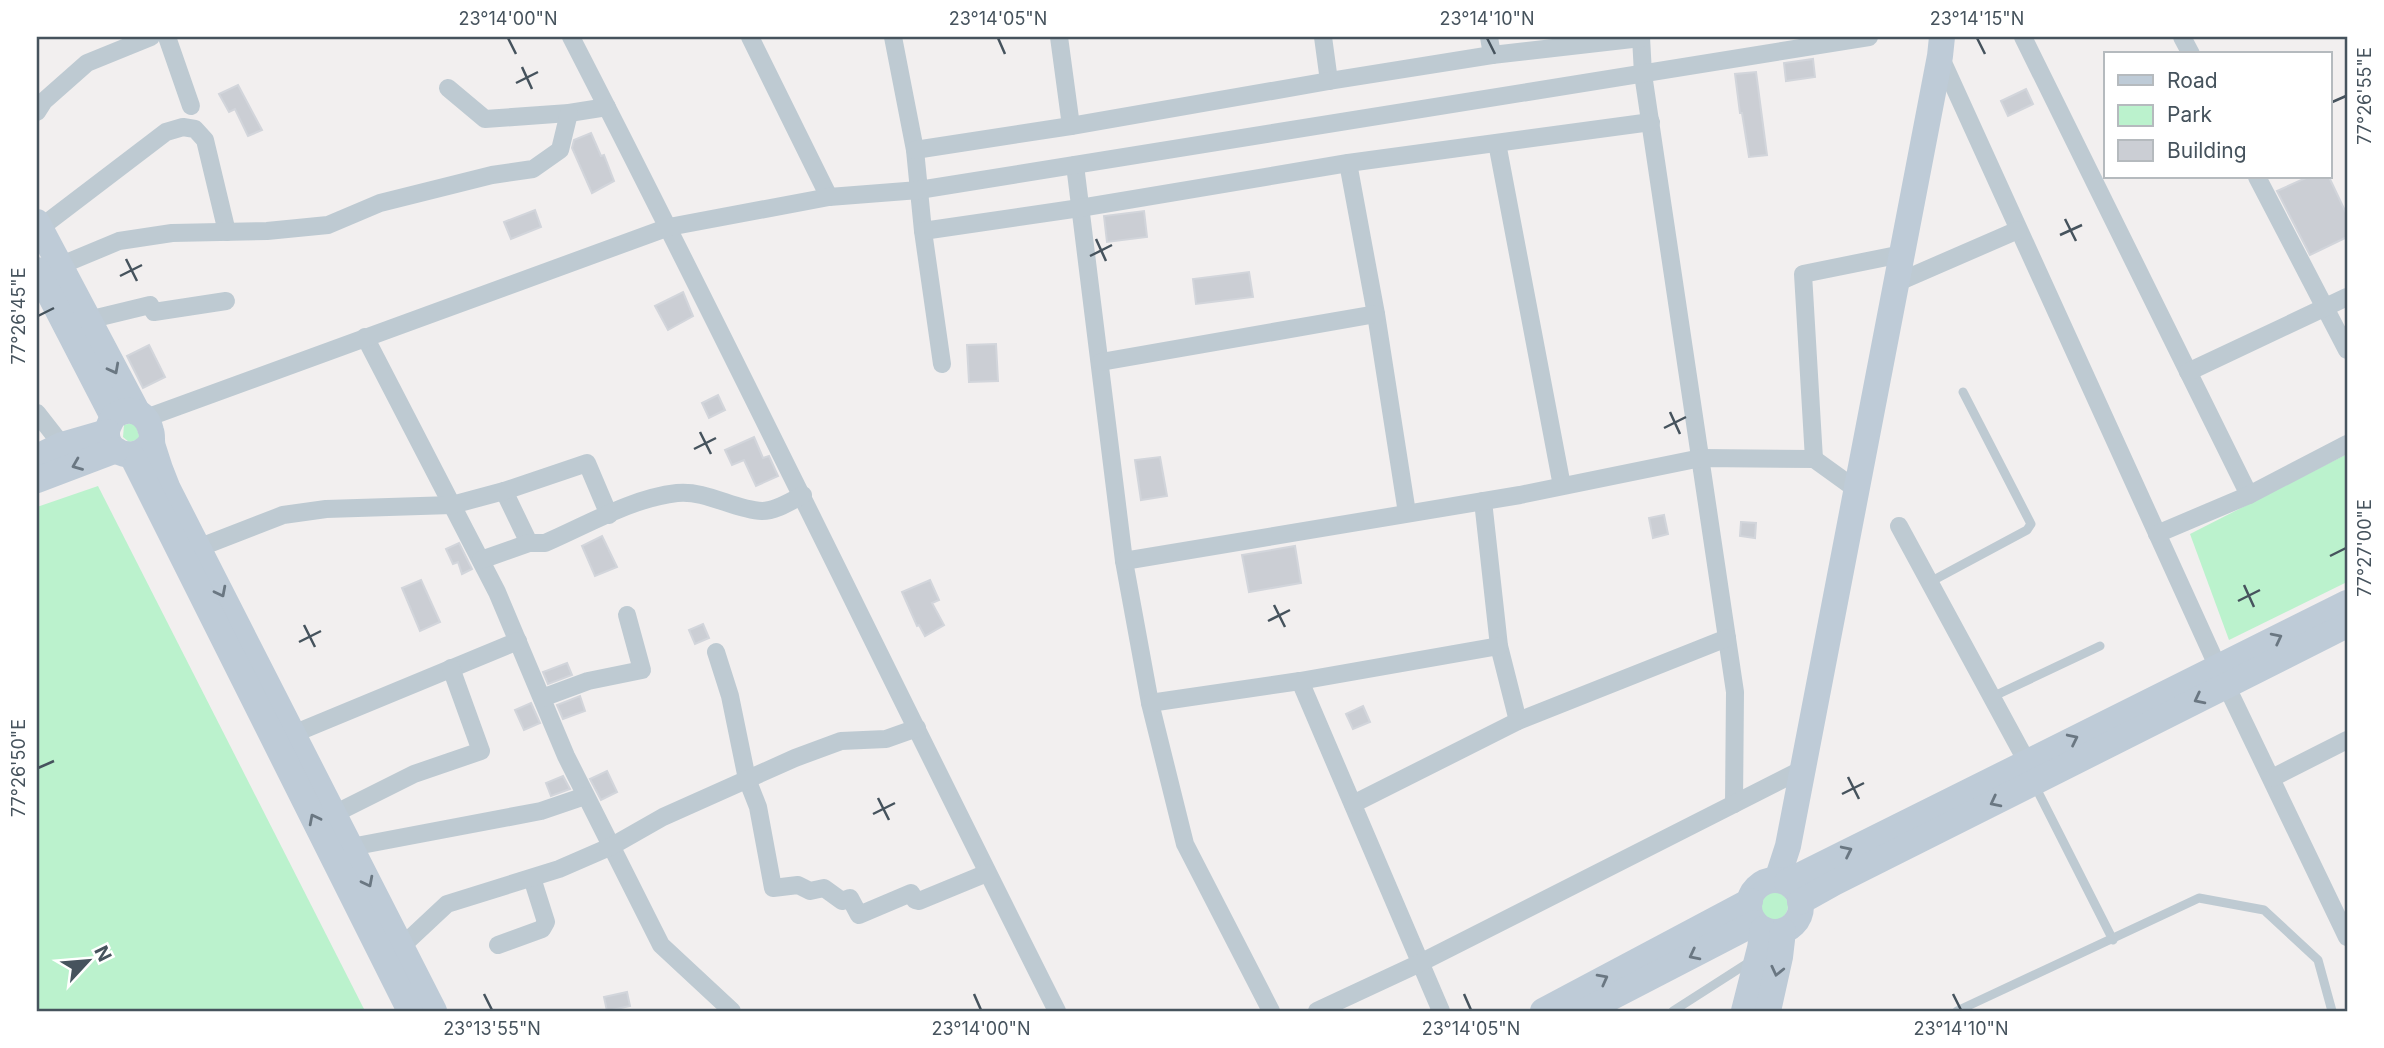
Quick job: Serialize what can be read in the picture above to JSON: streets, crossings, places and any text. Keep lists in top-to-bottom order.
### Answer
{
  "legend": ["Road", "Park", "Building"],
  "north": "top right",
  "coordinates": [
    "23°14'00\"N",
    "23°14'05\"N",
    "23°14'10\"N",
    "23°14'15\"N",
    "77°26'55\"E",
    "77°26'45\"E",
    "77°27'00\"E",
    "77°26'50\"E",
    "23°13'55\"N"
  ]
}
